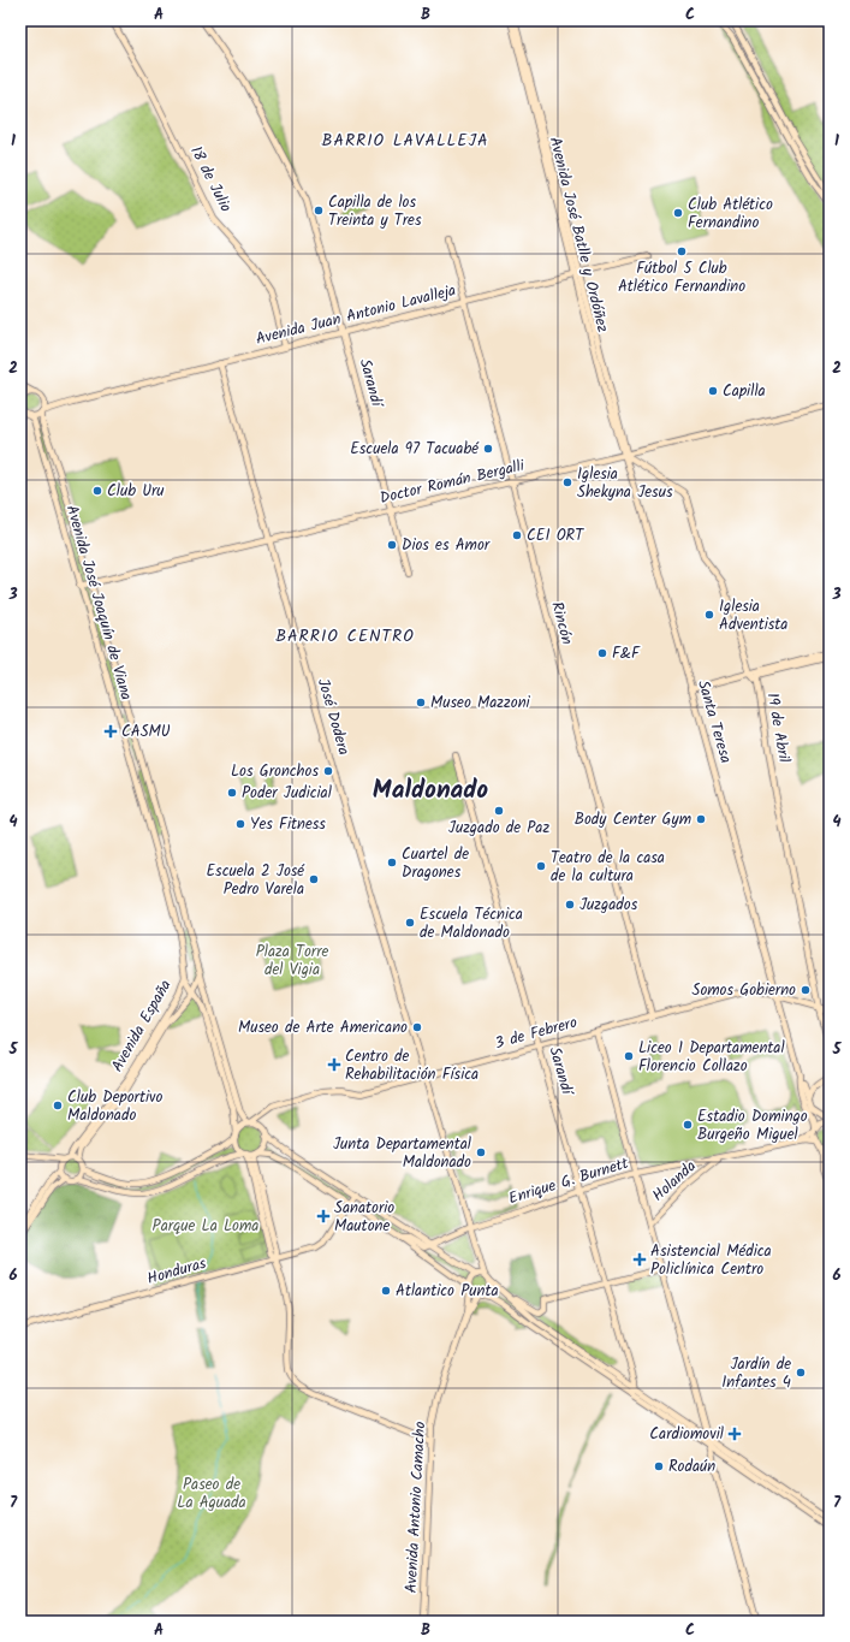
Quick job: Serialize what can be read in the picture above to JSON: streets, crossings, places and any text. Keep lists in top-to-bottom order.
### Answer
{
  "streets": {
    "street": [
      "18 de Julio",
      "Avenida José Batlle y Ordóñez",
      "Avenida Juan Antonio Lavalleja",
      "Sarandí",
      "Doctor Román Bergalli",
      "Avenida José Joaquín de Viana",
      "Rincón",
      "José Dodera",
      "Santa Teresa",
      "19 de Abril",
      "Avenida España",
      "3 de Febrero",
      "Enrique G. Burnett",
      "Holanda",
      "Honduras",
      "Avenida Antonio Camacho"
    ]
  },
  "crossings": [
    ["18 de Julio", "Avenida Juan Antonio Lavalleja"],
    ["Avenida José Batlle y Ordóñez", "Avenida Juan Antonio Lavalleja"],
    ["Avenida José Batlle y Ordóñez", "Doctor Román Bergalli"],
    ["Avenida José Batlle y Ordóñez", "Santa Teresa"],
    ["Avenida José Batlle y Ordóñez", "19 de Abril"],
    ["Avenida Juan Antonio Lavalleja", "Sarandí"],
    ["Avenida Juan Antonio Lavalleja", "Avenida José Joaquín de Viana"],
    ["Avenida Juan Antonio Lavalleja", "Rincón"],
    ["Avenida Juan Antonio Lavalleja", "José Dodera"],
    ["Sarandí", "Doctor Román Bergalli"],
    ["Sarandí", "3 de Febrero"],
    ["Sarandí", "Enrique G. Burnett"],
    ["Doctor Román Bergalli", "Avenida José Joaquín de Viana"],
    ["Doctor Román Bergalli", "Rincón"],
    ["Doctor Román Bergalli", "José Dodera"],
    ["Doctor Román Bergalli", "Santa Teresa"],
    ["Doctor Román Bergalli", "19 de Abril"],
    ["Avenida José Joaquín de Viana", "Avenida España"],
    ["Avenida José Joaquín de Viana", "3 de Febrero"],
    ["Rincón", "3 de Febrero"],
    ["José Dodera", "3 de Febrero"],
    ["Santa Teresa", "19 de Abril"],
    ["Santa Teresa", "3 de Febrero"],
    ["19 de Abril", "3 de Febrero"],
    ["Enrique G. Burnett", "Holanda"]
  ],
  "districts": ["BARRIO LAVALLEJA", "BARRIO CENTRO", "Maldonado"],
  "parks": ["Plaza Torre del Vigia", "Parque La Loma", "Paseo de La Aguada"],
  "places": {
    "other": [
      "Capilla de los Treinta y Tres",
      "Club Atlético Fernandino",
      "Fútbol 5 Club Atlético Fernandino",
      "Capilla",
      "Escuela 97 Tacuabé",
      "Iglesia Shekyna Jesus",
      "Club Uru",
      "CEI ORT",
      "Dios es Amor",
      "Iglesia Adventista",
      "F&F",
      "Museo Mazzoni",
      "Los Gronchos",
      "Poder Judicial",
      "Juzgado de Paz",
      "Body Center Gym",
      "Yes Fitness",
      "Cuartel de Dragones",
      "Teatro de la casa de la cultura",
      "Escuela 2 José Pedro Varela",
      "Juzgados",
      "Escuela Técnica de Maldonado",
      "Somos Gobierno",
      "Museo de Arte Americano",
      "Liceo 1 Departamental Florencio Collazo",
      "Club Deportivo Maldonado",
      "Estadio Domingo Burgeño Miguel",
      "Junta Departamental Maldonado",
      "Atlantico Punta",
      "Jardín de Infantes 4",
      "Rodaún"
    ],
    "health": [
      "CASMU",
      "Centro de Rehabilitación Física",
      "Sanatorio Mautone",
      "Asistencial Médica Policlínica Centro",
      "Cardiomovil"
    ]
  },
  "grid": {
    "columns": ["A", "B", "C"],
    "rows": [
      "1",
      "2",
      "3",
      "4",
      "5",
      "6",
      "7"
    ]
  }
}
